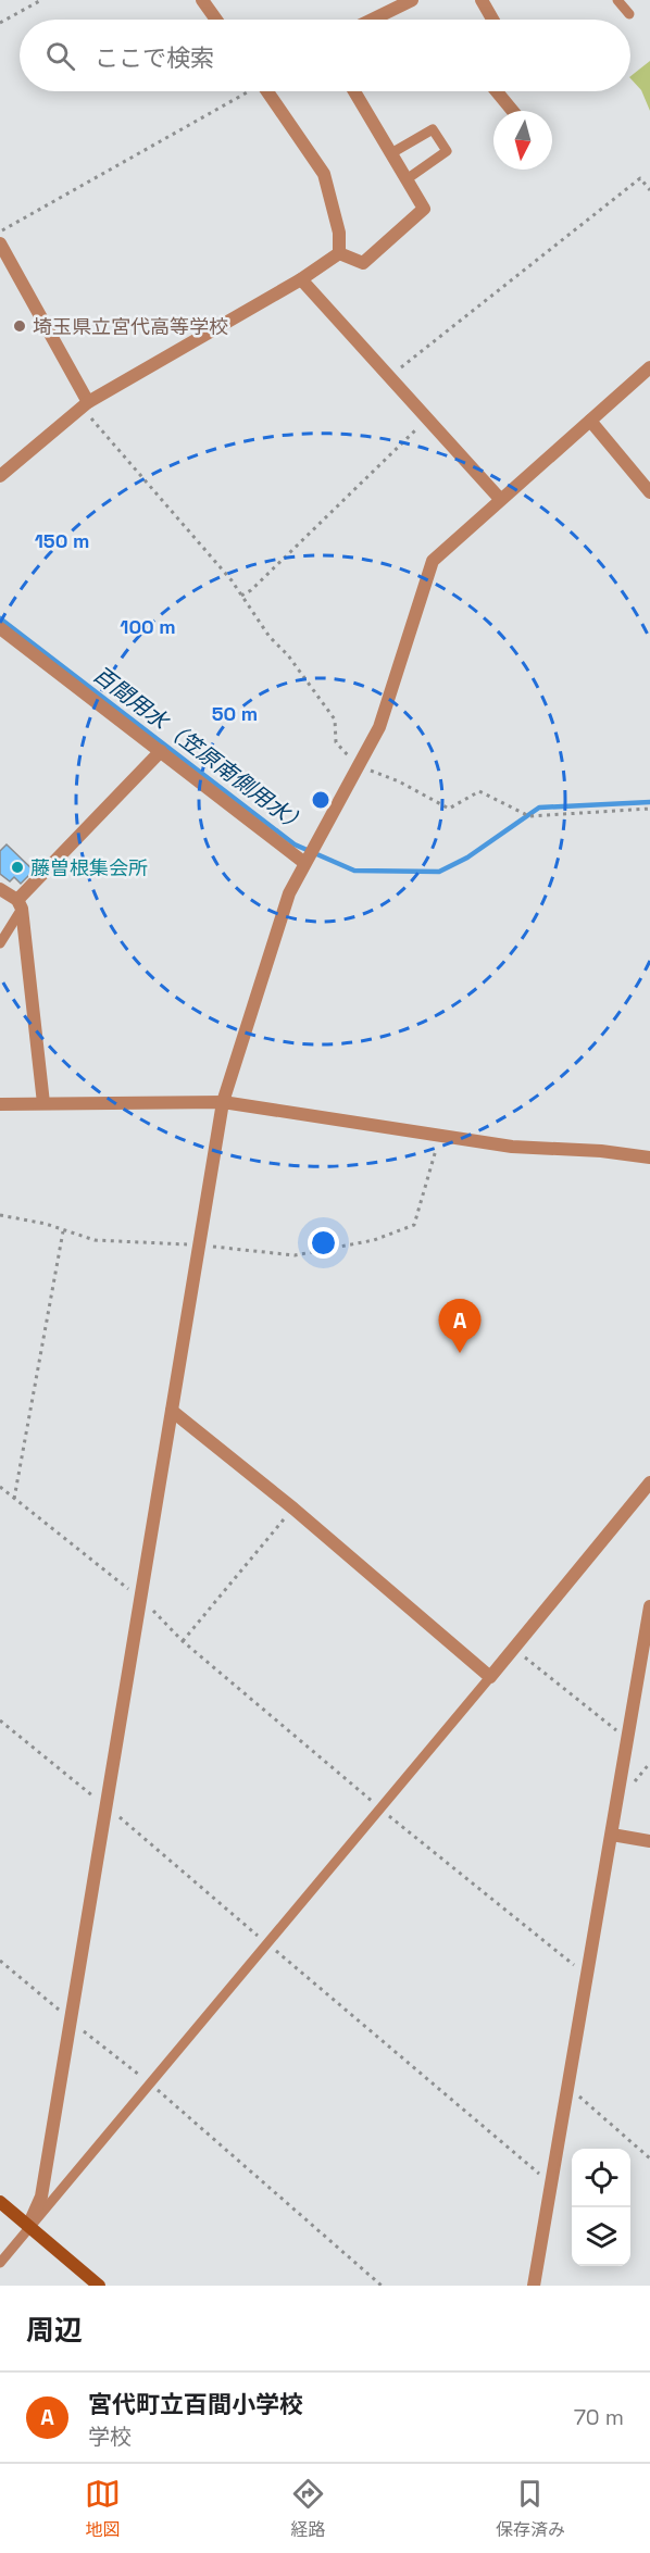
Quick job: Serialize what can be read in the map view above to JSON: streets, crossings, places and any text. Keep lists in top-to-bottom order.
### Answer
{
  "water": ["百間用水（笠原南側用水）"],
  "places": ["埼玉県立宮代高等学校", "藤曽根集会所"],
  "north": "bottom",
  "page": {
    "search": "ここで検索",
    "pins": "A",
    "heading": "周辺",
    "list": [
      {
        "mark": "A",
        "name": "宮代町立百間小学校",
        "note": "学校",
        "value": "70 m"
      }
    ],
    "nav": ["地図", "経路", "保存済み"]
  },
  "rings": ["150 m", "100 m", "50 m"]
}
